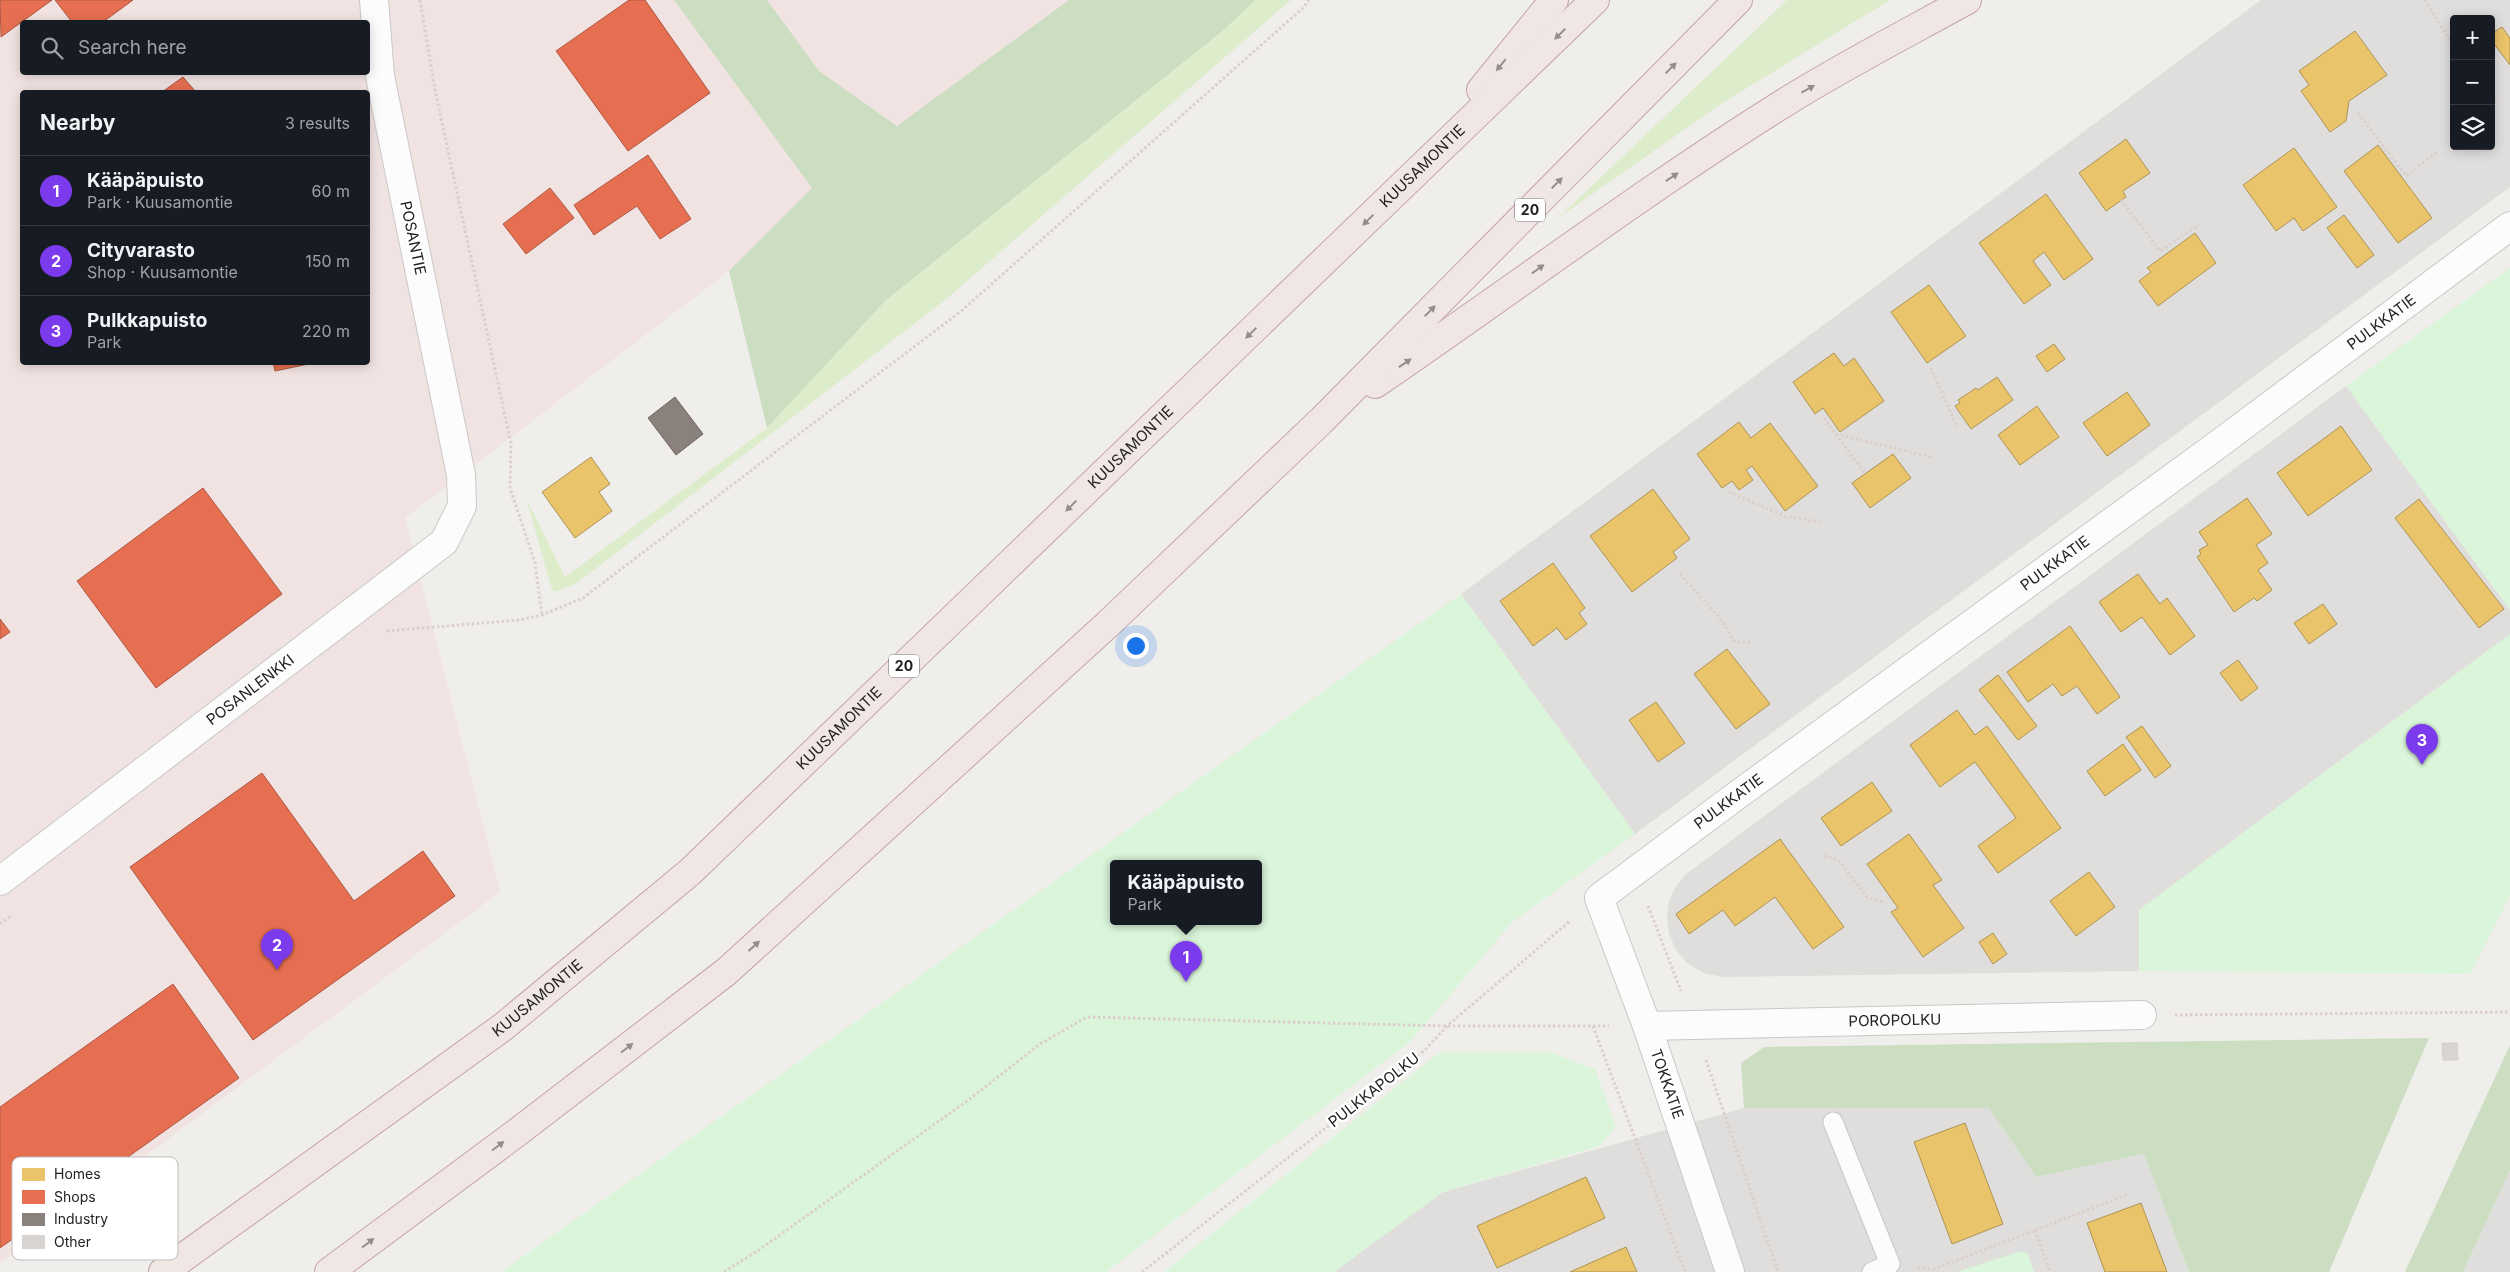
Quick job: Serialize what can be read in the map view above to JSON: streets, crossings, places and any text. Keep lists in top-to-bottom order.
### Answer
{
  "streets": {
    "highway": ["KUUSAMONTIE", "20"],
    "street": [
      "POSANTIE",
      "PULKKATIE",
      "POSANLENKKI",
      "POROPOLKU",
      "TOKKATIE"
    ],
    "path": ["PULKKAPOLKU"]
  },
  "crossings": [
    ["POSANTIE", "POSANLENKKI"],
    ["PULKKATIE", "TOKKATIE"],
    ["PULKKATIE", "PULKKAPOLKU"],
    ["POROPOLKU", "TOKKATIE"],
    ["TOKKATIE", "PULKKAPOLKU"]
  ],
  "legend": [
    "Homes",
    "Shops",
    "Industry",
    "Other"
  ],
  "page": {
    "map_buttons": ["+", "−"],
    "search": "Search here",
    "heading": ["Nearby", "3 results"],
    "list": [
      {
        "mark": "1",
        "name": "Kääpäpuisto",
        "note": "Park · Kuusamontie",
        "value": "60 m"
      },
      {
        "mark": "2",
        "name": "Cityvarasto",
        "note": "Shop · Kuusamontie",
        "value": "150 m"
      },
      {
        "mark": "3",
        "name": "Pulkkapuisto",
        "note": "Park",
        "value": "220 m"
      }
    ],
    "pins": ["3", "2", "1"],
    "popup": ["Kääpäpuisto", "Park"]
  }
}
